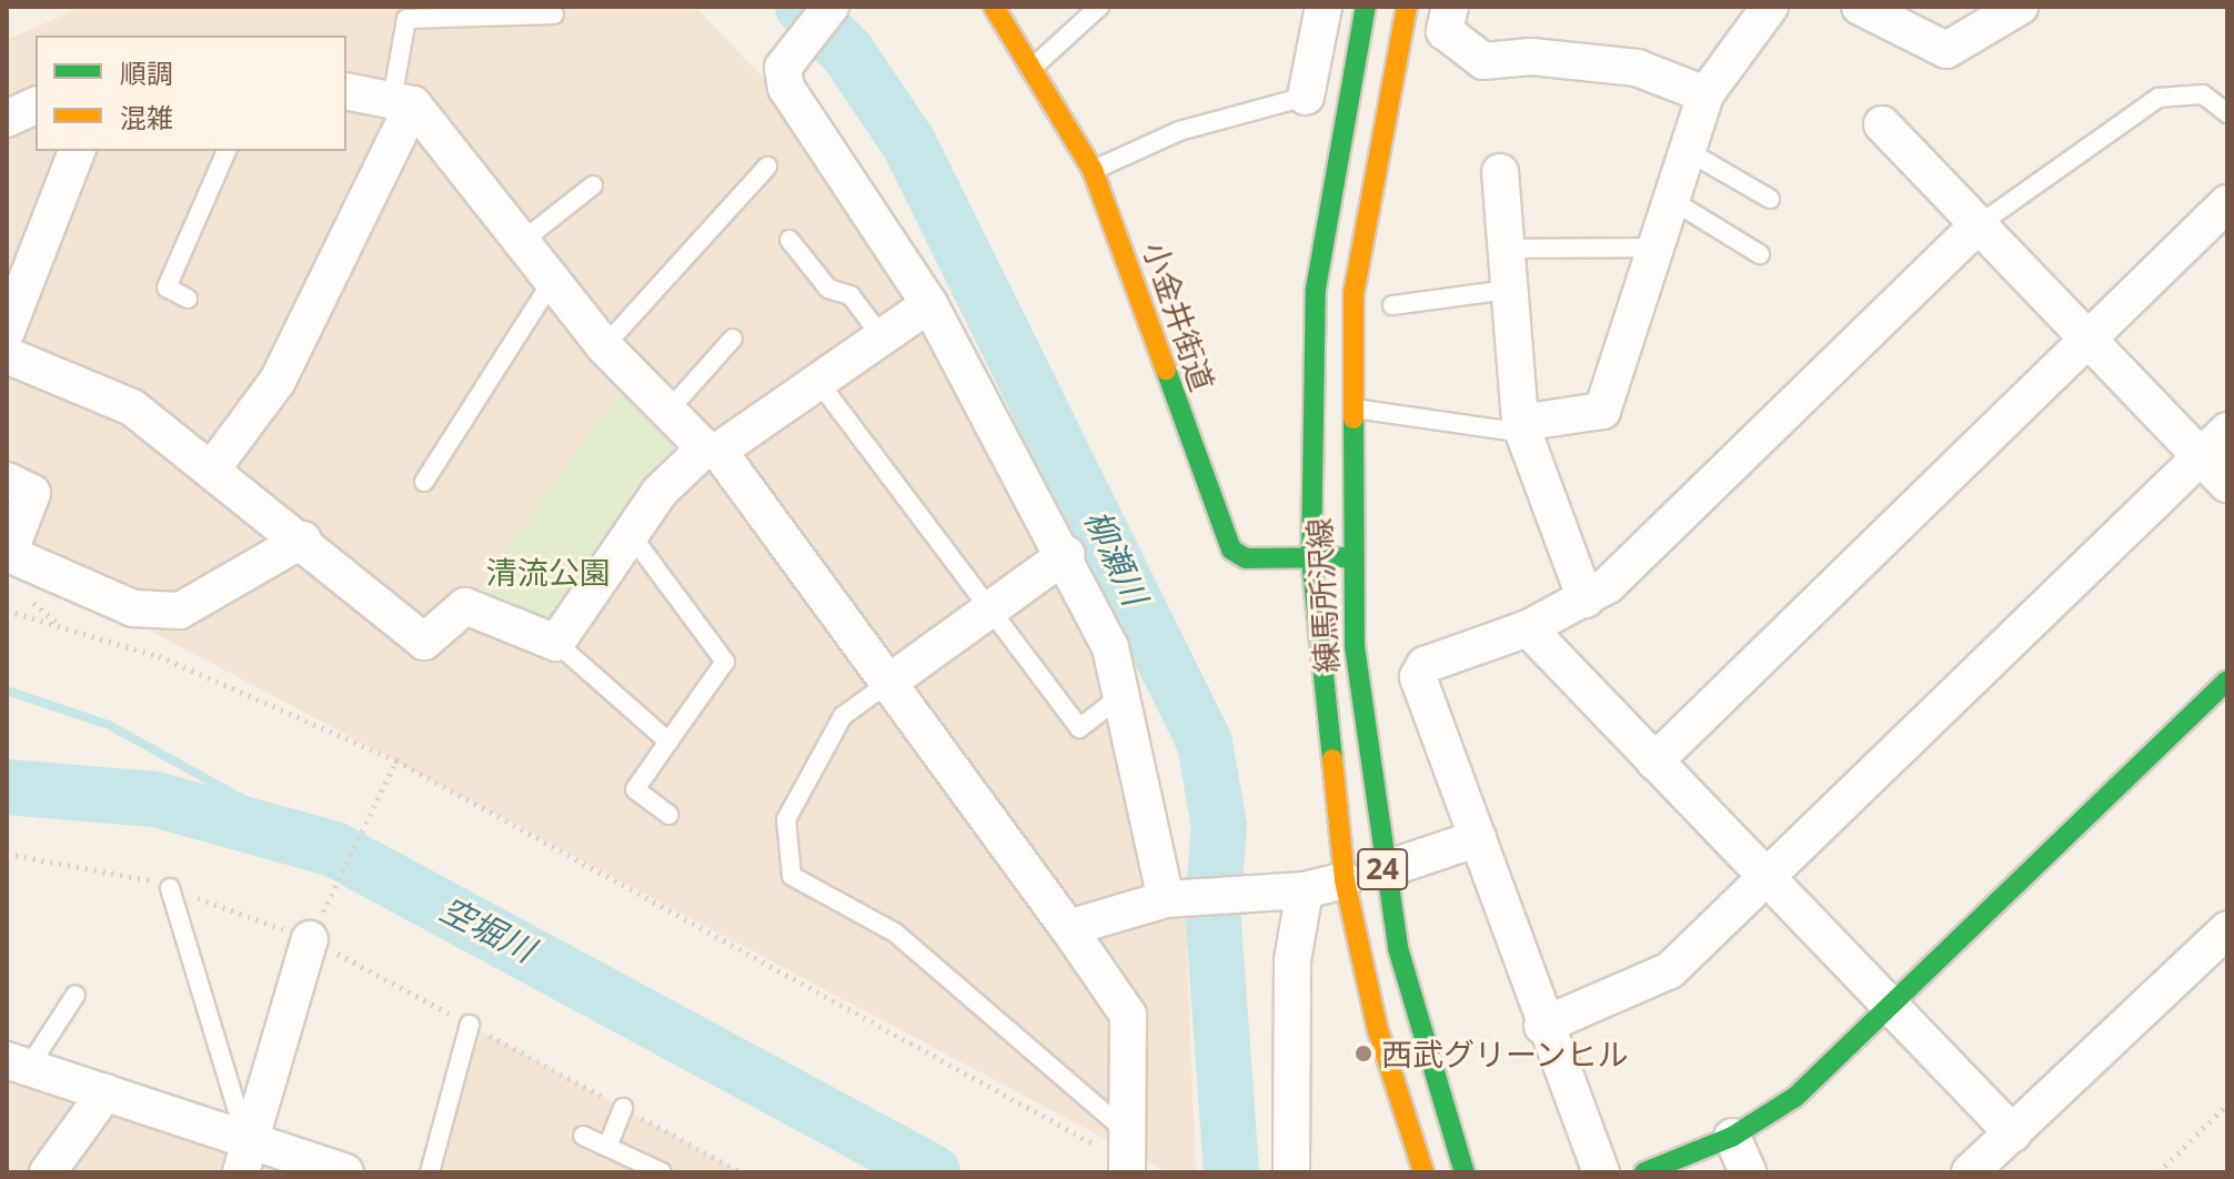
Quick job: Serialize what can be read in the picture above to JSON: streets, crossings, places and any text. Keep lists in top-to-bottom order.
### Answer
{
  "streets": {
    "main road": ["小金井街道", "練馬所沢線", "24"]
  },
  "crossings": [
    ["小金井街道", "練馬所沢線"]
  ],
  "water": ["柳瀬川", "空堀川"],
  "parks": ["清流公園"],
  "places": ["西武グリーンヒル"],
  "legend": ["順調", "混雑"]
}
